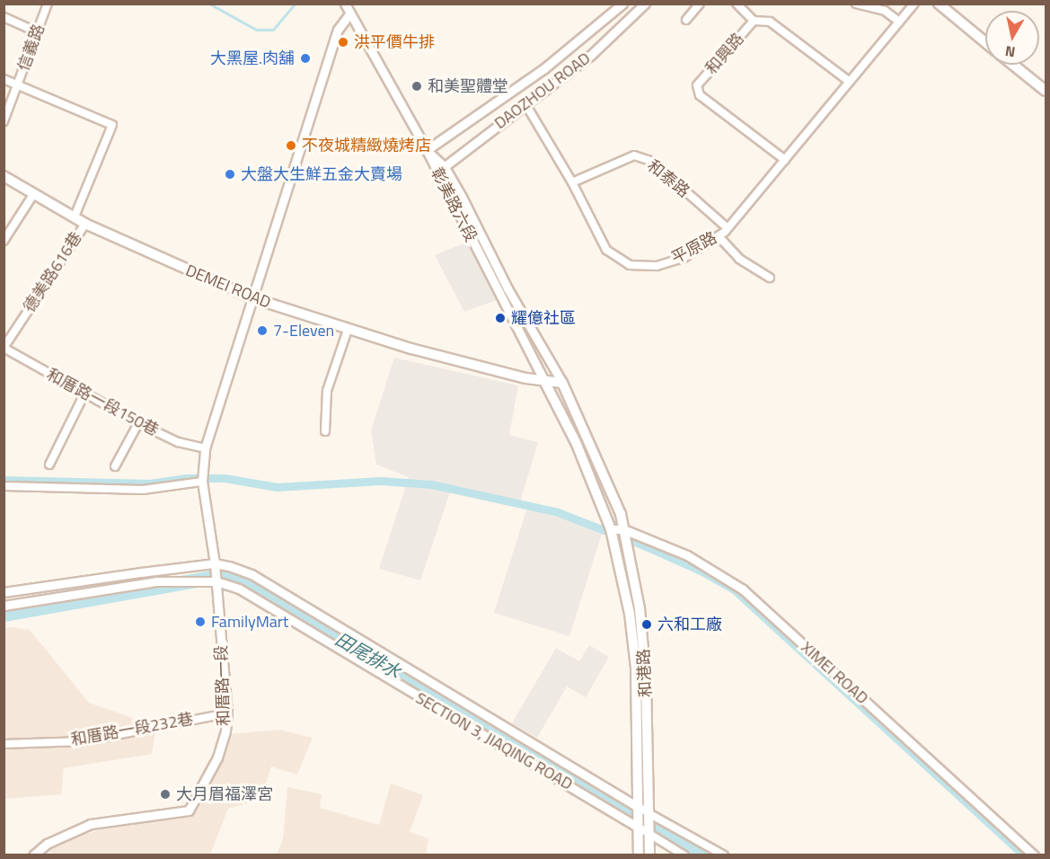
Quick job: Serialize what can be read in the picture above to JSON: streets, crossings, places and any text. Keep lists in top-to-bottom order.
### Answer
{
  "streets": {
    "main road": ["彰美路六段", "DEMEI ROAD", "和港路"],
    "street": [
      "信義路",
      "和興路",
      "DAOZHOU ROAD",
      "和泰路",
      "平原路",
      "德美路616巷",
      "和厝路一段150巷",
      "XIMEI ROAD",
      "和厝路一段",
      "和厝路一段232巷",
      "SECTION 3, JIAQING ROAD"
    ]
  },
  "crossings": [
    ["和興路", "平原路"],
    ["DAOZHOU ROAD", "彰美路六段"],
    ["DAOZHOU ROAD", "平原路"],
    ["和泰路", "平原路"],
    ["彰美路六段", "DEMEI ROAD"],
    ["彰美路六段", "和港路"],
    ["彰美路六段", "XIMEI ROAD"],
    ["德美路616巷", "DEMEI ROAD"],
    ["德美路616巷", "和厝路一段150巷"],
    ["和港路", "XIMEI ROAD"],
    ["和港路", "SECTION 3, JIAQING ROAD"],
    ["和厝路一段", "和厝路一段232巷"],
    ["和厝路一段", "SECTION 3, JIAQING ROAD"]
  ],
  "water": ["田尾排水"],
  "places": [
    "洪平價牛排",
    "大黑屋.肉舖",
    "和美聖體堂",
    "不夜城精緻燒烤店",
    "大盤大生鮮五金大賣場",
    "耀億社區",
    "7-Eleven",
    "FamilyMart",
    "六和工廠",
    "大月眉福澤宮"
  ],
  "north": "bottom"
}
